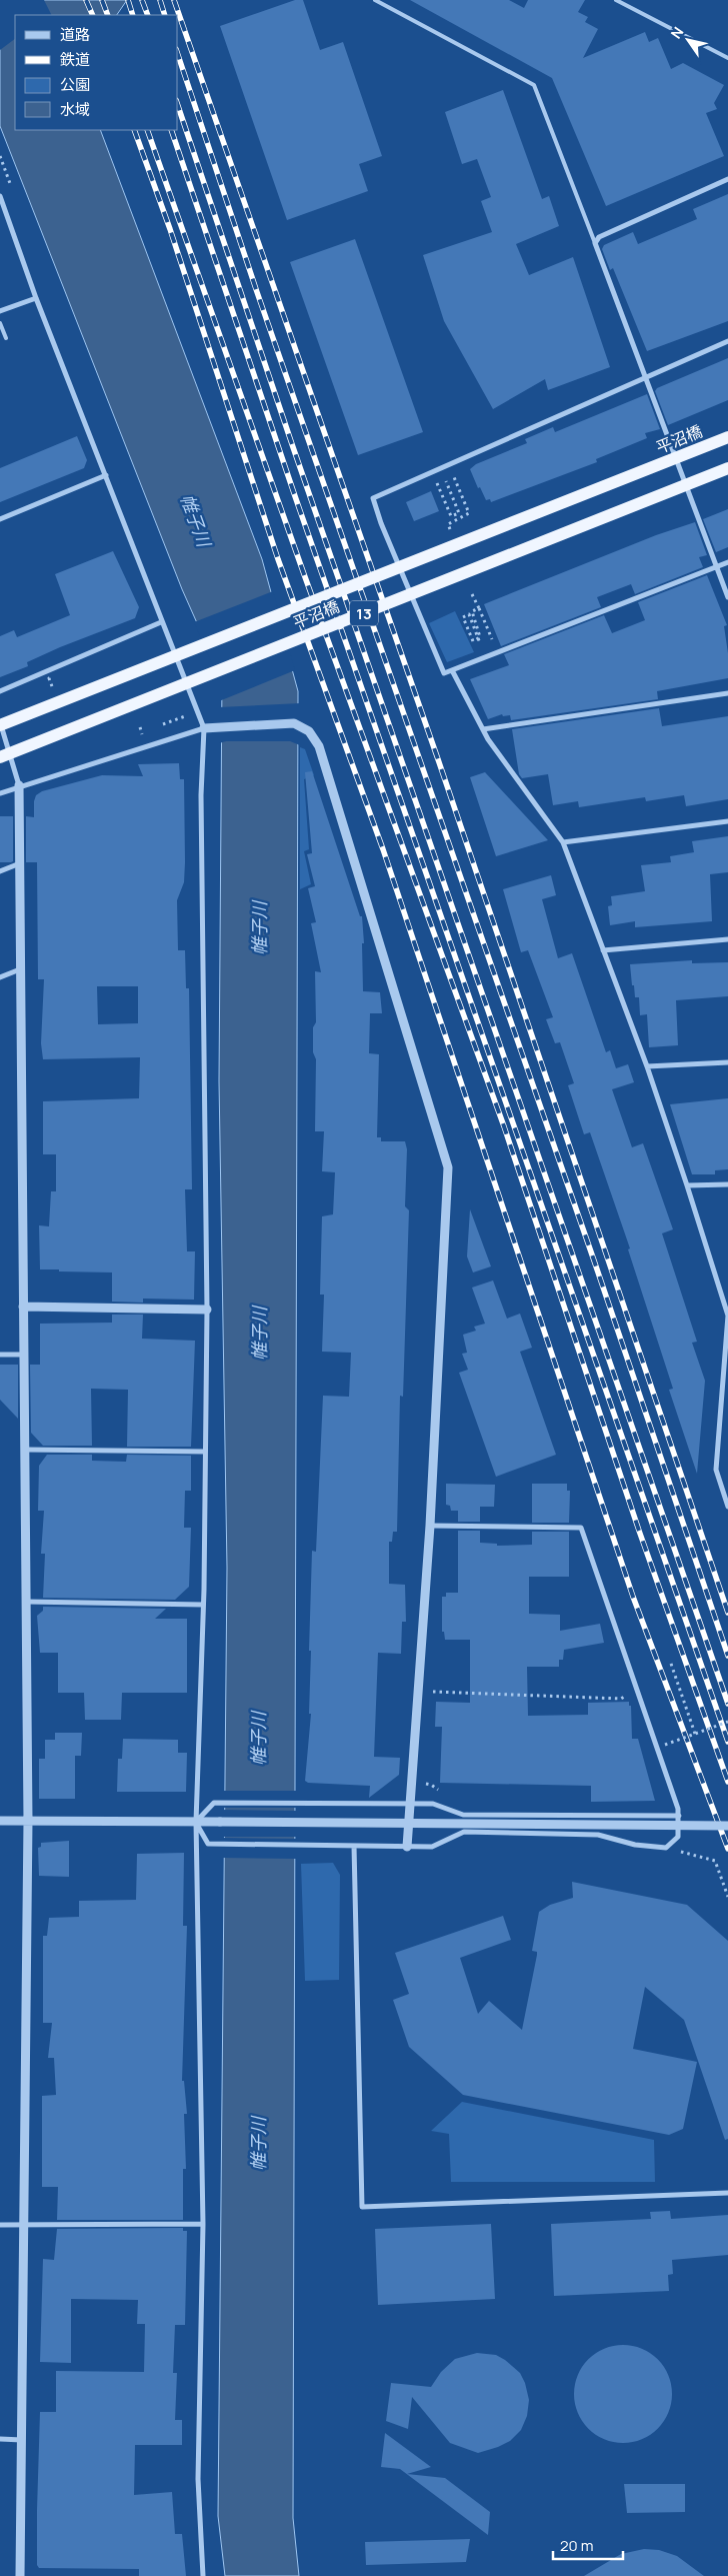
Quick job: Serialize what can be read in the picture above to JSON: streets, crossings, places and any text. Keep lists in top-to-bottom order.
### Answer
{
  "streets": {
    "main road": ["平沼橋", "13"]
  },
  "water": ["帷子川"],
  "legend": [
    "道路",
    "鉄道",
    "公園",
    "水域"
  ],
  "scale_bar": "20 m",
  "north": "top left"
}
